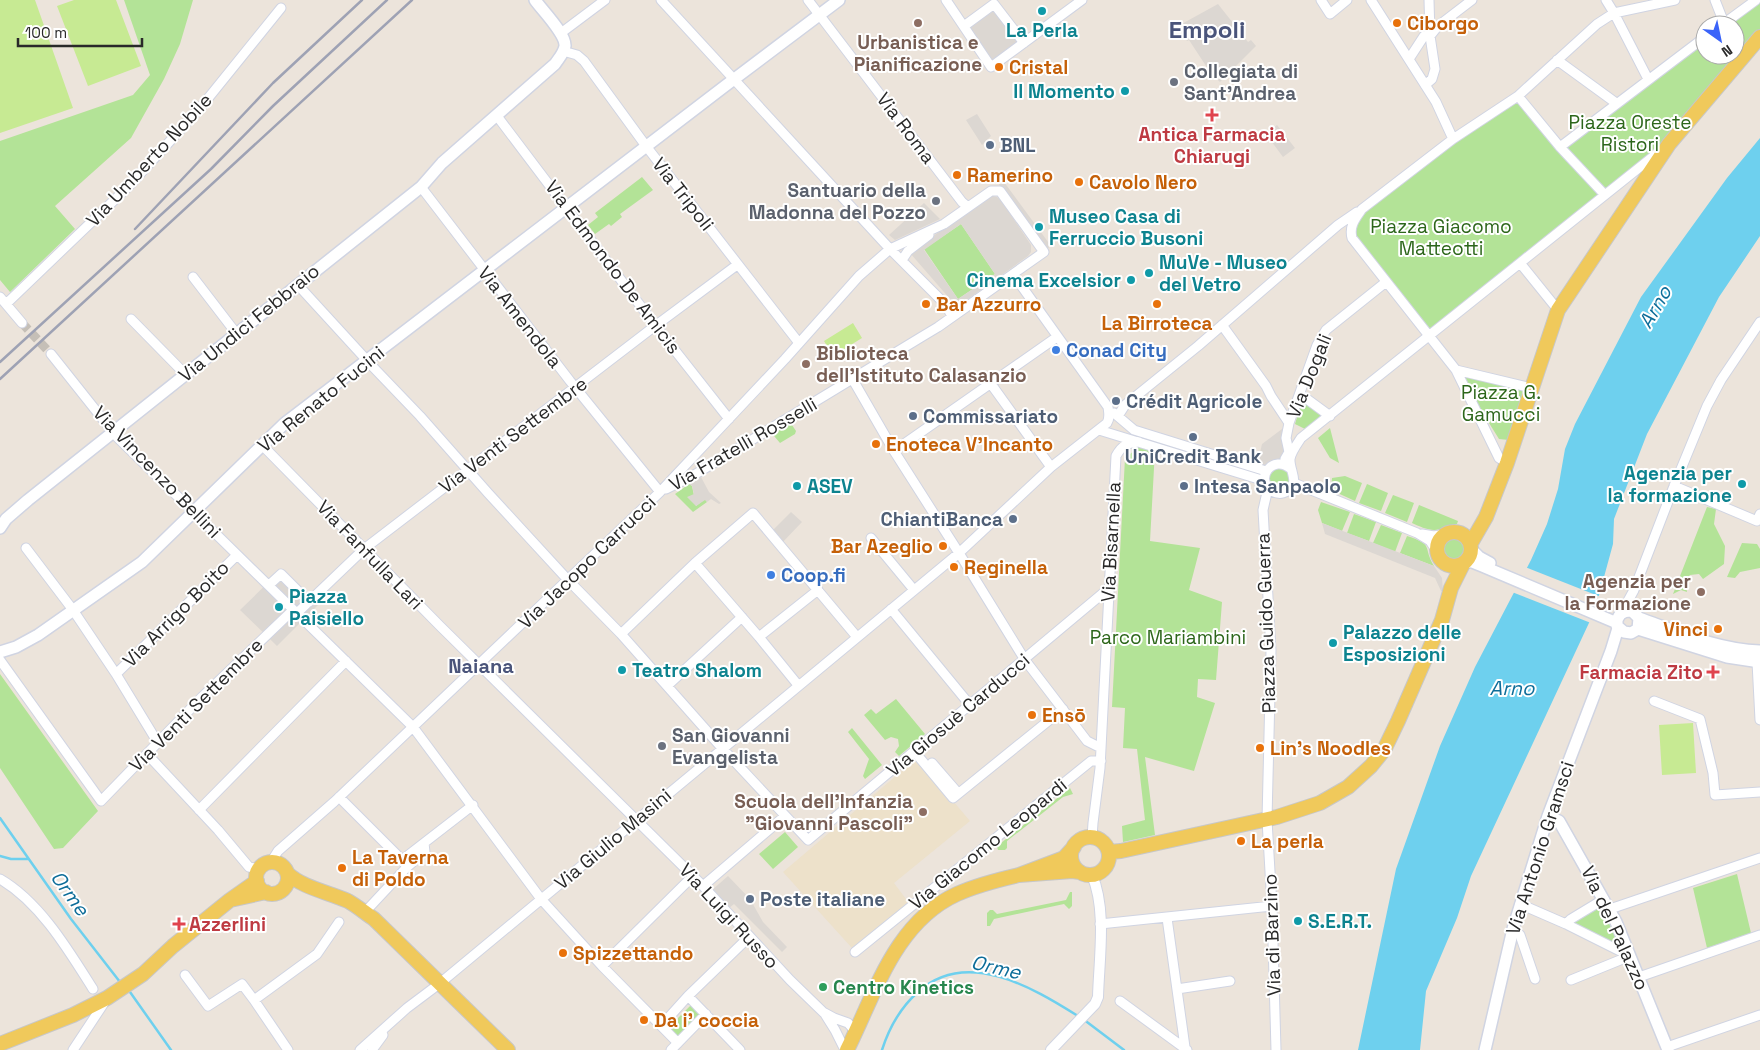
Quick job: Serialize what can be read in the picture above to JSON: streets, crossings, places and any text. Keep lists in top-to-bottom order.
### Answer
{
  "streets": {
    "main road": [
      "Via Undici Febbraio",
      "Via Renato Fucini",
      "Via Antonio Gramsci",
      "Via del Palazzo"
    ],
    "street": [
      "Via Roma",
      "Via Umberto Nobile",
      "Via Tripoli",
      "Via Edmondo De Amicis",
      "Via Amendola",
      "Via Dogali",
      "Via Venti Settembre",
      "Via Fratelli Rosselli",
      "Via Vincenzo Bellini",
      "Via Bisarnella",
      "Via Fanfulla Lari",
      "Via Jacopo Carrucci",
      "Via Arrigo Boito",
      "Piazza Guido Guerra",
      "Via Giosuè Carducci",
      "Via Giulio Masini",
      "Via Giacomo Leopardi",
      "Via Luigi Russo",
      "Via di Barzino"
    ]
  },
  "crossings": [
    ["Via Roma", "Via Renato Fucini"],
    ["Via Roma", "Via Fratelli Rosselli"],
    ["Via Tripoli", "Via Undici Febbraio"],
    ["Via Tripoli", "Via Renato Fucini"],
    ["Via Tripoli", "Via Venti Settembre"],
    ["Via Tripoli", "Via Jacopo Carrucci"],
    ["Via Edmondo De Amicis", "Via Undici Febbraio"],
    ["Via Edmondo De Amicis", "Via Renato Fucini"],
    ["Via Edmondo De Amicis", "Via Venti Settembre"],
    ["Via Edmondo De Amicis", "Via Jacopo Carrucci"],
    ["Via Amendola", "Via Undici Febbraio"],
    ["Via Amendola", "Via Renato Fucini"],
    ["Via Amendola", "Via Venti Settembre"],
    ["Via Amendola", "Via Fratelli Rosselli"],
    ["Via Amendola", "Via Jacopo Carrucci"],
    ["Via Undici Febbraio", "Via Vincenzo Bellini"],
    ["Via Dogali", "Piazza Guido Guerra"],
    ["Via Renato Fucini", "Via Vincenzo Bellini"],
    ["Via Renato Fucini", "Via Fanfulla Lari"],
    ["Via Venti Settembre", "Via Vincenzo Bellini"],
    ["Via Venti Settembre", "Via Fanfulla Lari"],
    ["Via Fratelli Rosselli", "Via Jacopo Carrucci"],
    ["Via Vincenzo Bellini", "Via Jacopo Carrucci"],
    ["Via Vincenzo Bellini", "Via Arrigo Boito"],
    ["Via Vincenzo Bellini", "Via Giulio Masini"],
    ["Via Bisarnella", "Via Giosuè Carducci"],
    ["Via Bisarnella", "Via Giacomo Leopardi"],
    ["Via Fanfulla Lari", "Via Jacopo Carrucci"],
    ["Via Fanfulla Lari", "Via Giulio Masini"],
    ["Via Fanfulla Lari", "Via Luigi Russo"],
    ["Piazza Guido Guerra", "Via di Barzino"],
    ["Via Giulio Masini", "Via Luigi Russo"],
    ["Via Antonio Gramsci", "Via del Palazzo"]
  ],
  "districts": ["Empoli", "Naiana"],
  "water": ["Arno", "Orme"],
  "parks": [
    "Piazza Oreste Ristori",
    "Piazza Giacomo Matteotti",
    "Piazza G. Gamucci",
    "Parco Mariambini"
  ],
  "places": {
    "other": [
      "La Perla",
      "Urbanistica e Pianificazione",
      "Ciborgo",
      "Cristal",
      "Collegiata di Sant'Andrea",
      "Il Momento",
      "BNL",
      "Ramerino",
      "Cavolo Nero",
      "Santuario della Madonna del Pozzo",
      "Museo Casa di Ferruccio Busoni",
      "MuVe - Museo del Vetro",
      "Cinema Excelsior",
      "Bar Azzurro",
      "La Birroteca",
      "Conad City",
      "Biblioteca dell'Istituto Calasanzio",
      "Crédit Agricole",
      "Commissariato",
      "UniCredit Bank",
      "Enoteca V'Incanto",
      "Agenzia per la formazione",
      "ASEV",
      "Intesa Sanpaolo",
      "ChiantiBanca",
      "Bar Azeglio",
      "Reginella",
      "Coop.fi",
      "Agenzia per la Formazione",
      "Piazza Paisiello",
      "Vinci",
      "Palazzo delle Esposizioni",
      "Teatro Shalom",
      "Ensō",
      "San Giovanni Evangelista",
      "Lin's Noodles",
      "Scuola dell'Infanzia \"Giovanni Pascoli\"",
      "La perla",
      "La Taverna di Poldo",
      "Poste italiane",
      "S.E.R.T.",
      "Spizzettando",
      "Centro Kinetics",
      "Da i' coccia"
    ],
    "health": ["Antica Farmacia Chiarugi", "Farmacia Zito", "Azzerlini"]
  },
  "scale_bar": "100 m",
  "north": "bottom right"
}
